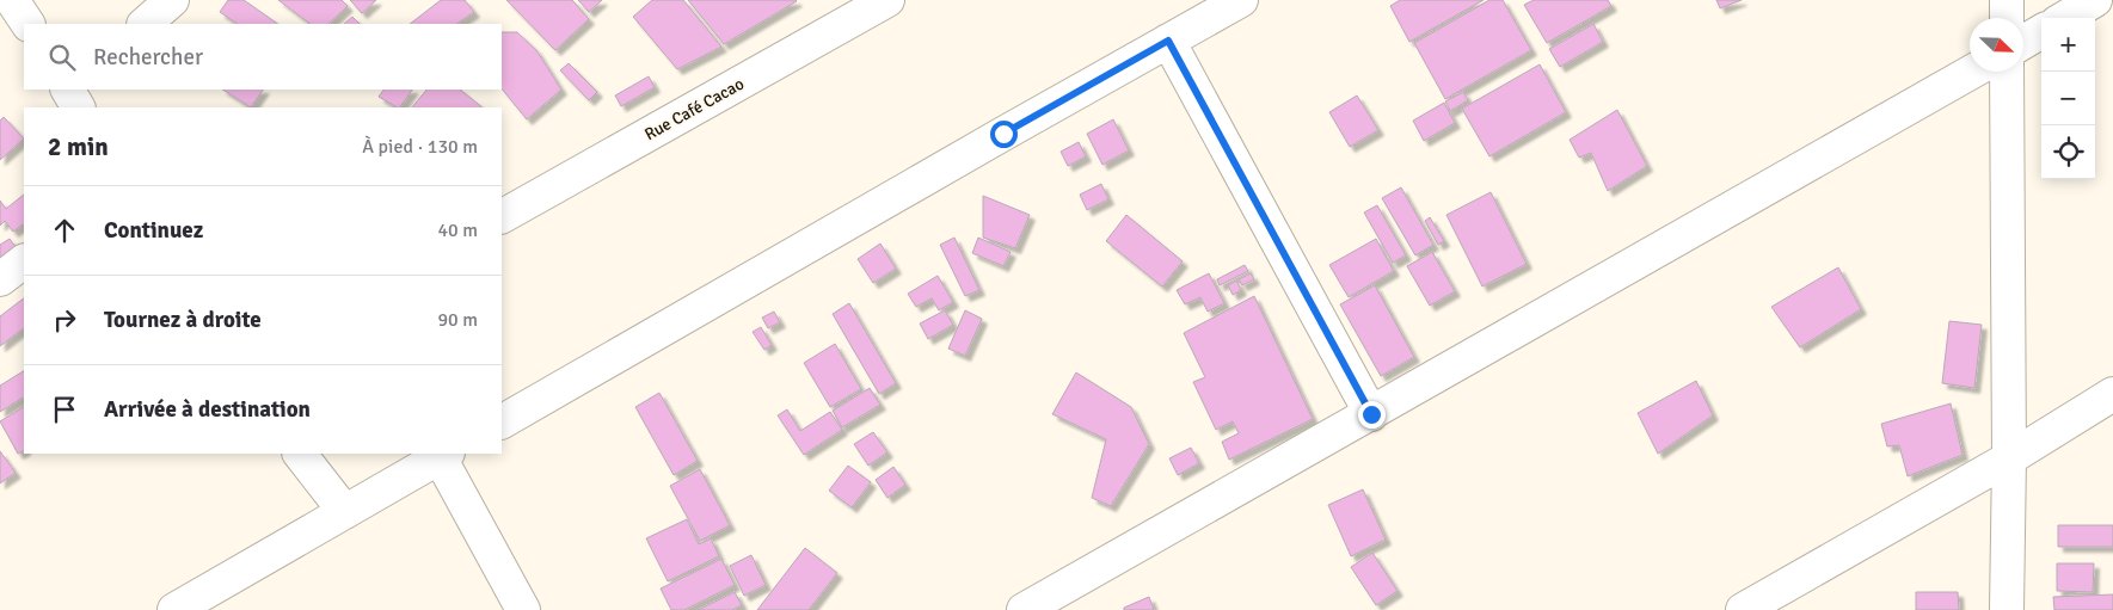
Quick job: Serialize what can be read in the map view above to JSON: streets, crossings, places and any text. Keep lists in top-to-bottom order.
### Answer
{
  "streets": {
    "street": ["Rue Café Cacao"]
  },
  "north": "bottom right",
  "page": {
    "map_buttons": ["+", "−"],
    "search": "Rechercher",
    "heading": ["2 min", "À pied · 130 m"],
    "list": [
      ["Continuez", "40 m"],
      ["Tournez à droite", "90 m"],
      "Arrivée à destination"
    ]
  }
}
